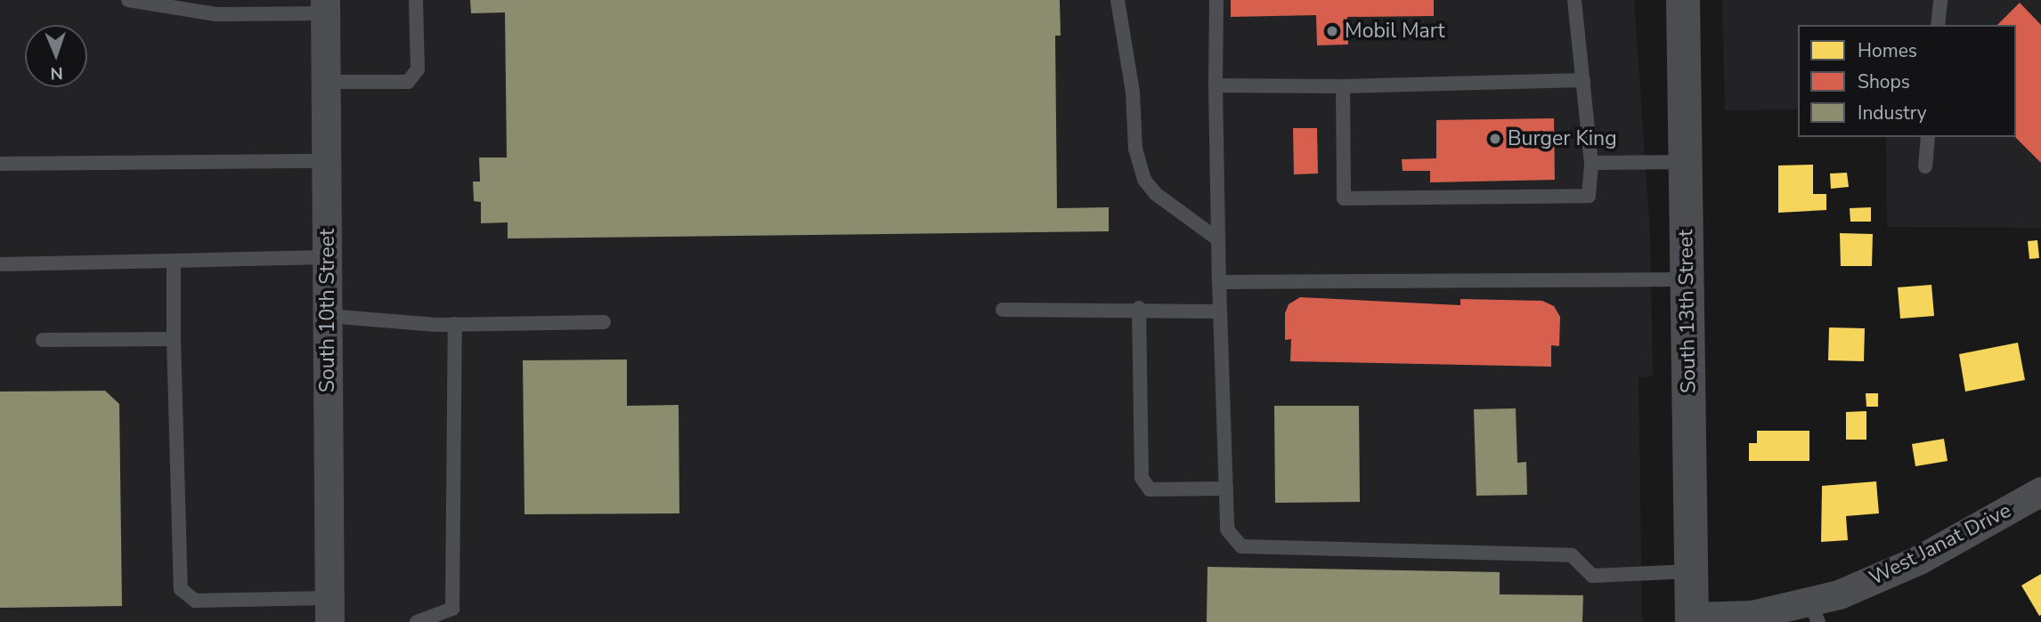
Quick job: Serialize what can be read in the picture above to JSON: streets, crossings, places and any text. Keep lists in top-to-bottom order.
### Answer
{
  "streets": {
    "street": ["South 10th Street", "South 13th Street", "West Janat Drive"]
  },
  "crossings": [
    ["South 13th Street", "West Janat Drive"]
  ],
  "places": ["Mobil Mart", "Burger King"],
  "legend": ["Homes", "Shops", "Industry"],
  "north": "bottom"
}
